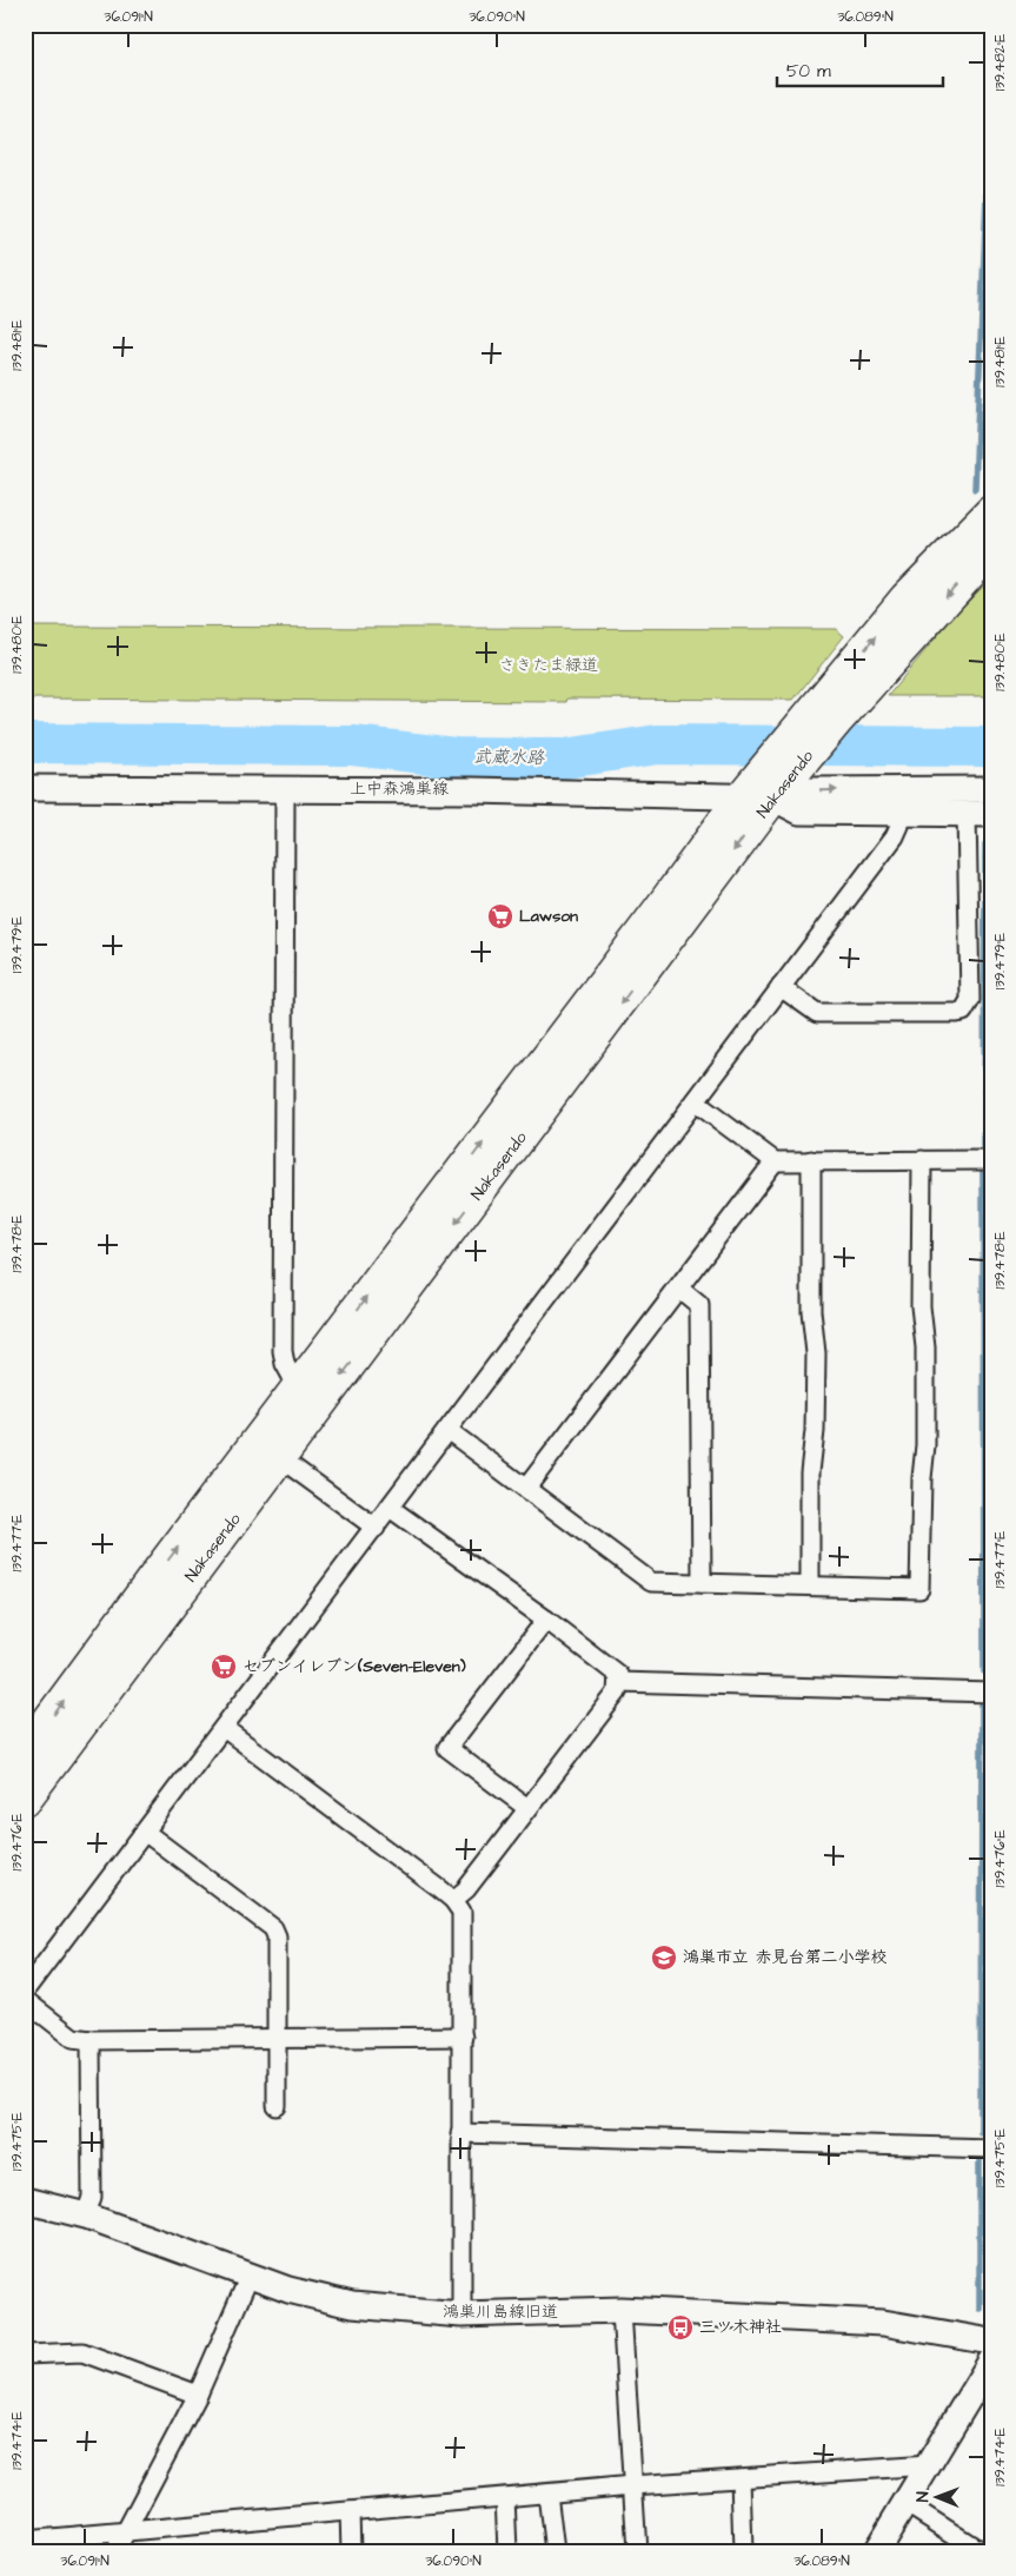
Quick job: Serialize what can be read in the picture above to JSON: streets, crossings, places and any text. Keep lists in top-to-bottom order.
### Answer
{
  "streets": {
    "highway": ["Nakasendo"],
    "street": ["上中森鴻巣線", "鴻巣川島線旧道"]
  },
  "crossings": [
    ["Nakasendo", "上中森鴻巣線"]
  ],
  "water": ["武蔵水路"],
  "parks": ["さきたま緑道"],
  "places": {
    "supermarket": ["Lawson", "セブンイレブン(Seven-Eleven)"],
    "school or university": ["鴻巣市立 赤見台第二小学校"],
    "bus stop": ["三ツ木神社"]
  },
  "scale_bar": "50 m",
  "north": "left",
  "coordinates": [
    "36.091°N",
    "36.090°N",
    "36.089°N",
    "139.482°E",
    "139.481°E",
    "139.480°E",
    "139.479°E",
    "139.478°E",
    "139.477°E",
    "139.476°E",
    "139.475°E",
    "139.474°E"
  ]
}
